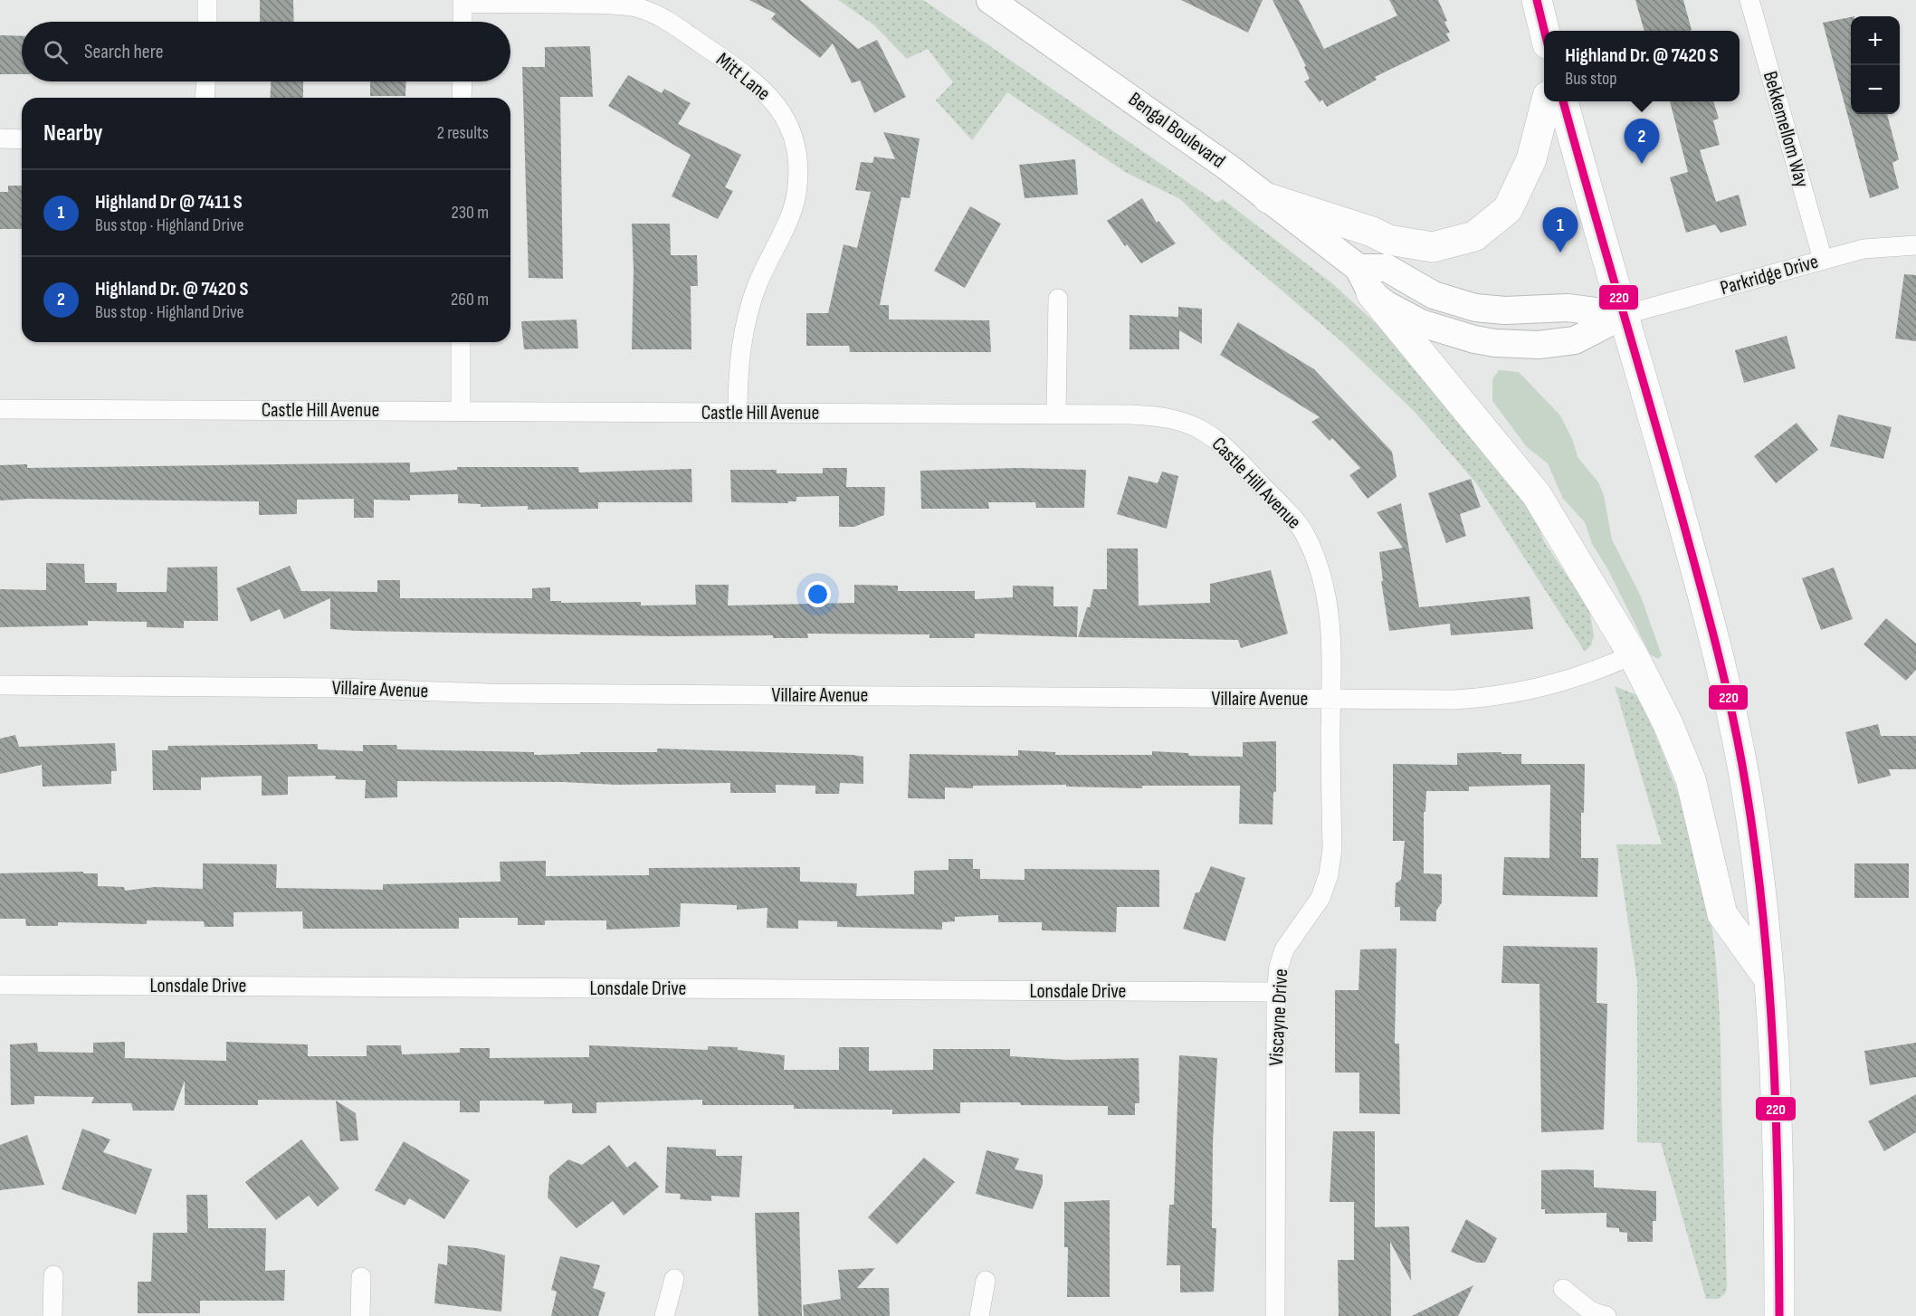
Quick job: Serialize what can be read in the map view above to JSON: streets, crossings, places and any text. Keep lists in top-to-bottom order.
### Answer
{
  "streets": {
    "main road": ["Bengal Boulevard"],
    "street": [
      "Mitt Lane",
      "Bekkemellom Way",
      "Parkridge Drive",
      "Castle Hill Avenue",
      "Villaire Avenue",
      "Lonsdale Drive",
      "Viscayne Drive"
    ]
  },
  "crossings": [
    ["Mitt Lane", "Castle Hill Avenue"],
    ["Bekkemellom Way", "Parkridge Drive"],
    ["Castle Hill Avenue", "Villaire Avenue"],
    ["Castle Hill Avenue", "Viscayne Drive"],
    ["Villaire Avenue", "Viscayne Drive"],
    ["Lonsdale Drive", "Viscayne Drive"]
  ],
  "lines": ["transit line 220"],
  "page": {
    "map_buttons": ["+", "−"],
    "search": "Search here",
    "popup": ["Highland Dr. @ 7420 S", "Bus stop"],
    "heading": ["Nearby", "2 results"],
    "pins": ["2", "1"],
    "list": [
      {
        "mark": "1",
        "name": "Highland Dr @ 7411 S",
        "note": "Bus stop · Highland Drive",
        "value": "230 m"
      },
      {
        "mark": "2",
        "name": "Highland Dr. @ 7420 S",
        "note": "Bus stop · Highland Drive",
        "value": "260 m"
      }
    ]
  }
}
